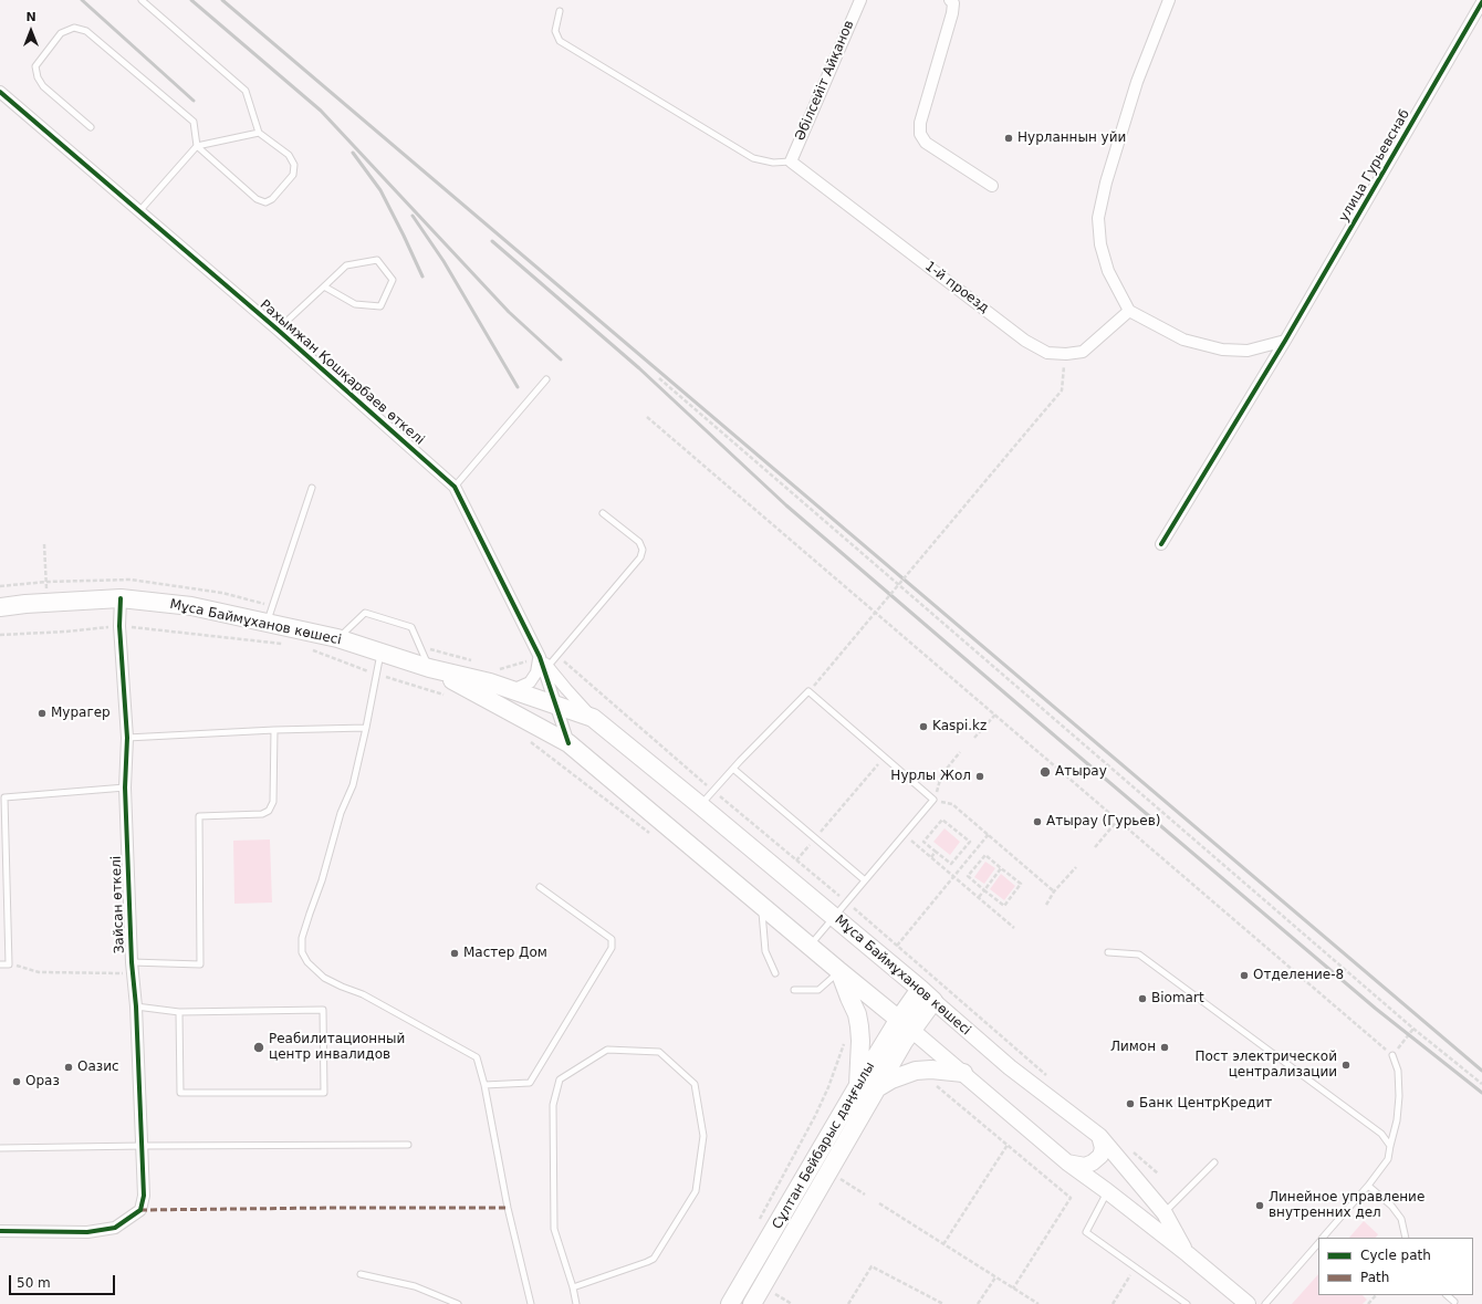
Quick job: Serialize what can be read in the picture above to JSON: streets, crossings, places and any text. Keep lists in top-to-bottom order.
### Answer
{
  "streets": {
    "main road": ["Мұса Баймұханов көшесі", "Сұлтан Бейбарыс даңғылы"],
    "street": [
      "Әбілсейіт Айқанов",
      "улица Гурьевснаб",
      "1-й проезд",
      "Рахымжан Қошқарбаев өткелі",
      "Зайсан өткелі"
    ]
  },
  "crossings": [
    ["Әбілсейіт Айқанов", "1-й проезд"],
    ["Рахымжан Қошқарбаев өткелі", "Мұса Баймұханов көшесі"],
    ["Мұса Баймұханов көшесі", "Зайсан өткелі"],
    ["Мұса Баймұханов көшесі", "Сұлтан Бейбарыс даңғылы"]
  ],
  "places": [
    "Нурланнын уйи",
    "Мурагер",
    "Kaspi.kz",
    "Атырау",
    "Нурлы Жол",
    "Атырау (Гурьев)",
    "Мастер Дом",
    "Отделение-8",
    "Biomart",
    "Реабилитационный центр инвалидов",
    "Лимон",
    "Пост электрической централизации",
    "Оазис",
    "Ораз",
    "Банк ЦентрКредит",
    "Линейное управление внутренних дел"
  ],
  "legend": ["Cycle path", "Path"],
  "scale_bar": "50 m",
  "north": "top"
}
